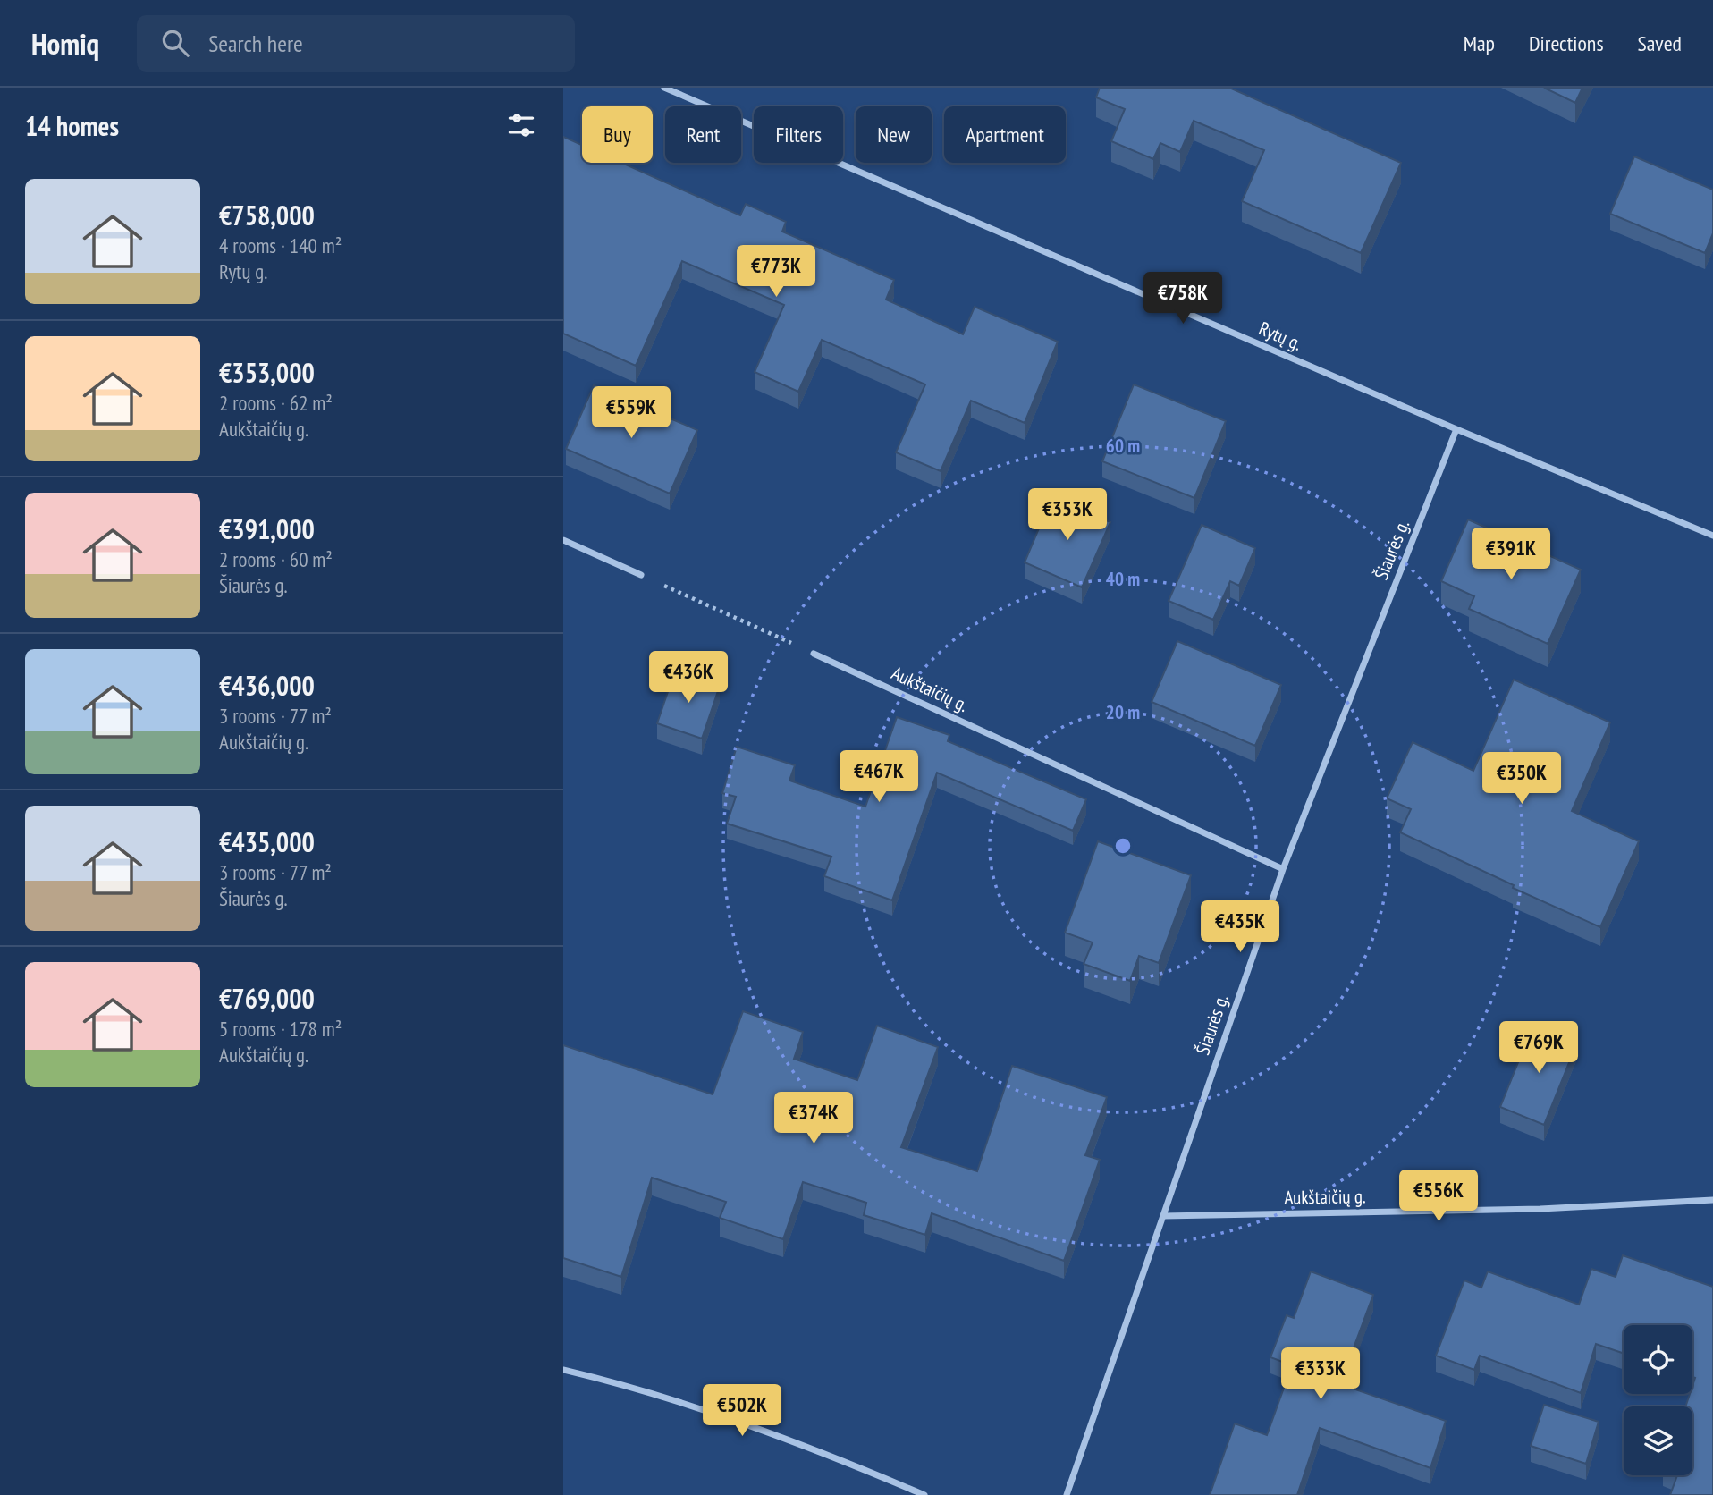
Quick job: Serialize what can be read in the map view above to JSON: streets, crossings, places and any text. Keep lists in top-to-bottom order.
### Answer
{
  "streets": {
    "street": ["Rytų g.", "Šiaurės g.", "Aukštaičių g."]
  },
  "crossings": [
    ["Rytų g.", "Šiaurės g."],
    ["Šiaurės g.", "Aukštaičių g."]
  ],
  "page": {
    "header": "Homiq",
    "search": "Search here",
    "nav": ["Map", "Directions", "Saved"],
    "heading": "14 homes",
    "chip": [
      "Buy",
      "Rent",
      "Filters",
      "New",
      "Apartment"
    ],
    "list": [
      {
        "name": "€758,000",
        "note": "4 rooms · 140 m² · Rytų g."
      },
      {
        "name": "€353,000",
        "note": "2 rooms · 62 m² · Aukštaičių g."
      },
      {
        "name": "€391,000",
        "note": "2 rooms · 60 m² · Šiaurės g."
      },
      {
        "name": "€436,000",
        "note": "3 rooms · 77 m² · Aukštaičių g."
      },
      {
        "name": "€435,000",
        "note": "3 rooms · 77 m² · Šiaurės g."
      },
      {
        "name": "€769,000",
        "note": "5 rooms · 178 m² · Aukštaičių g."
      }
    ],
    "price": [
      "€773K",
      "€758K",
      "€559K",
      "€353K",
      "€391K",
      "€436K",
      "€467K",
      "€350K",
      "€435K",
      "€769K",
      "€374K",
      "€556K",
      "€333K",
      "€502K"
    ]
  },
  "rings": ["60 m", "40 m", "20 m"]
}
